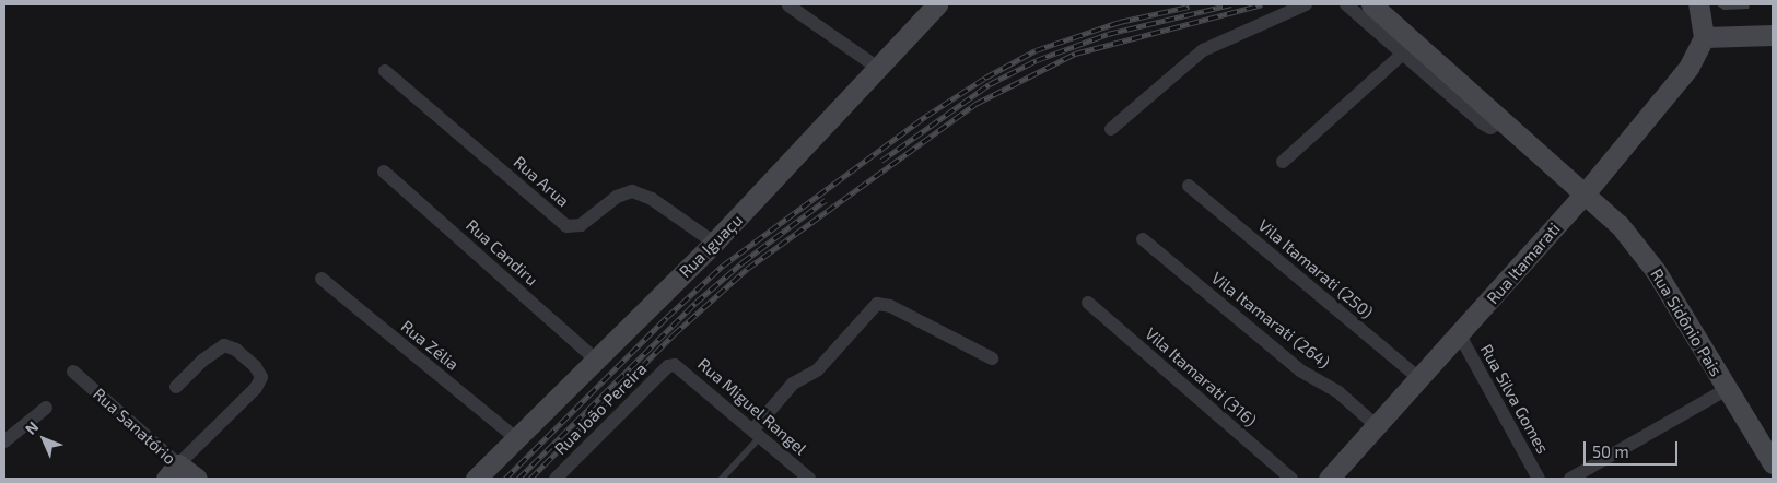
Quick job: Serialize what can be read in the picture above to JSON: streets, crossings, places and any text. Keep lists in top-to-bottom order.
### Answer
{
  "streets": {
    "main road": [
      "Rua Iguaçu",
      "Rua Itamarati",
      "Rua Sidônio Pais",
      "Rua Sanatório"
    ],
    "street": [
      "Rua Arua",
      "Rua Candiru",
      "Vila Itamarati (250)",
      "Vila Itamarati (264)",
      "Rua Zélia",
      "Vila Itamarati (316)",
      "Rua Silva Gomes",
      "Rua Miguel Rangel",
      "Rua João Pereira"
    ]
  },
  "crossings": [
    ["Rua Arua", "Rua Iguaçu"],
    ["Rua Iguaçu", "Rua Candiru"],
    ["Rua Iguaçu", "Rua Zélia"],
    ["Rua Itamarati", "Vila Itamarati (250)"],
    ["Rua Itamarati", "Vila Itamarati (264)"],
    ["Rua Itamarati", "Rua Sidônio Pais"],
    ["Rua Itamarati", "Rua Silva Gomes"],
    ["Rua Miguel Rangel", "Rua João Pereira"]
  ],
  "scale_bar": "50 m",
  "north": "top left"
}
